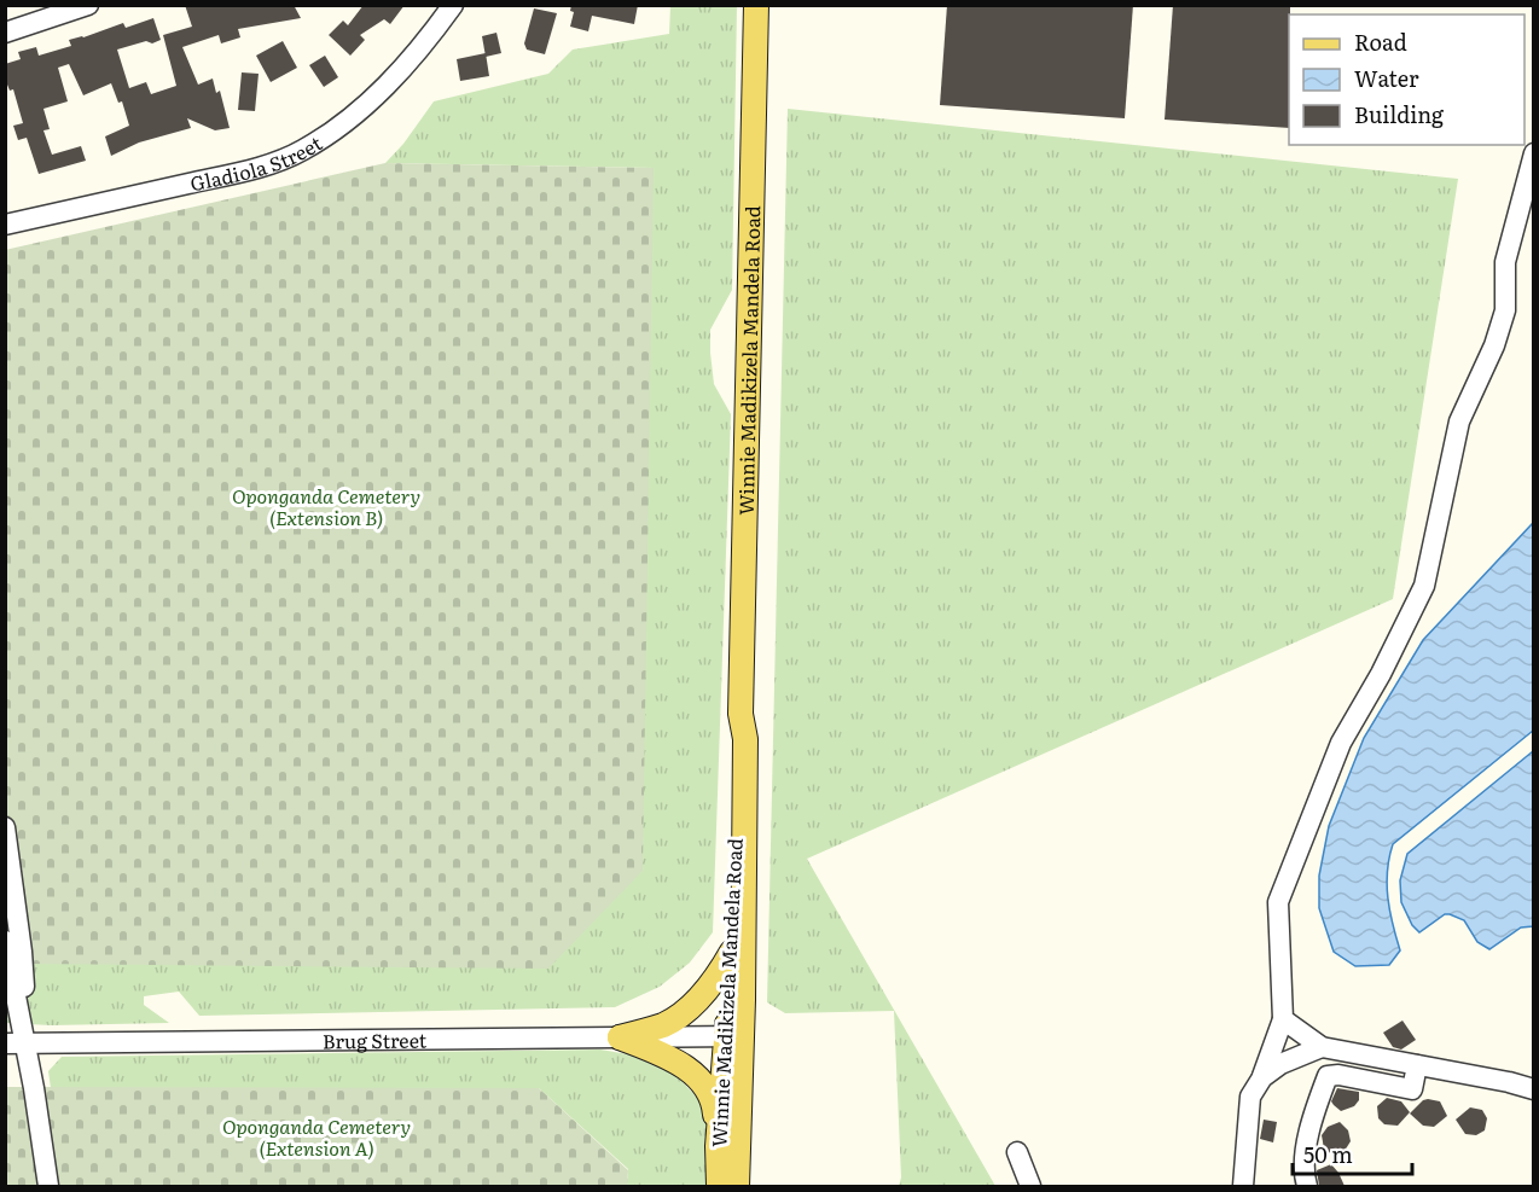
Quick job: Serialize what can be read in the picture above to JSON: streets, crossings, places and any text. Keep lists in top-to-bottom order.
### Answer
{
  "streets": {
    "main road": ["Winnie Madikizela Mandela Road"],
    "street": ["Gladiola Street", "Brug Street"]
  },
  "crossings": [
    ["Winnie Madikizela Mandela Road", "Brug Street"]
  ],
  "parks": ["Oponganda Cemetery (Extension B)", "Oponganda Cemetery (Extension A)"],
  "legend": ["Road", "Water", "Building"],
  "scale_bar": "50 m"
}
